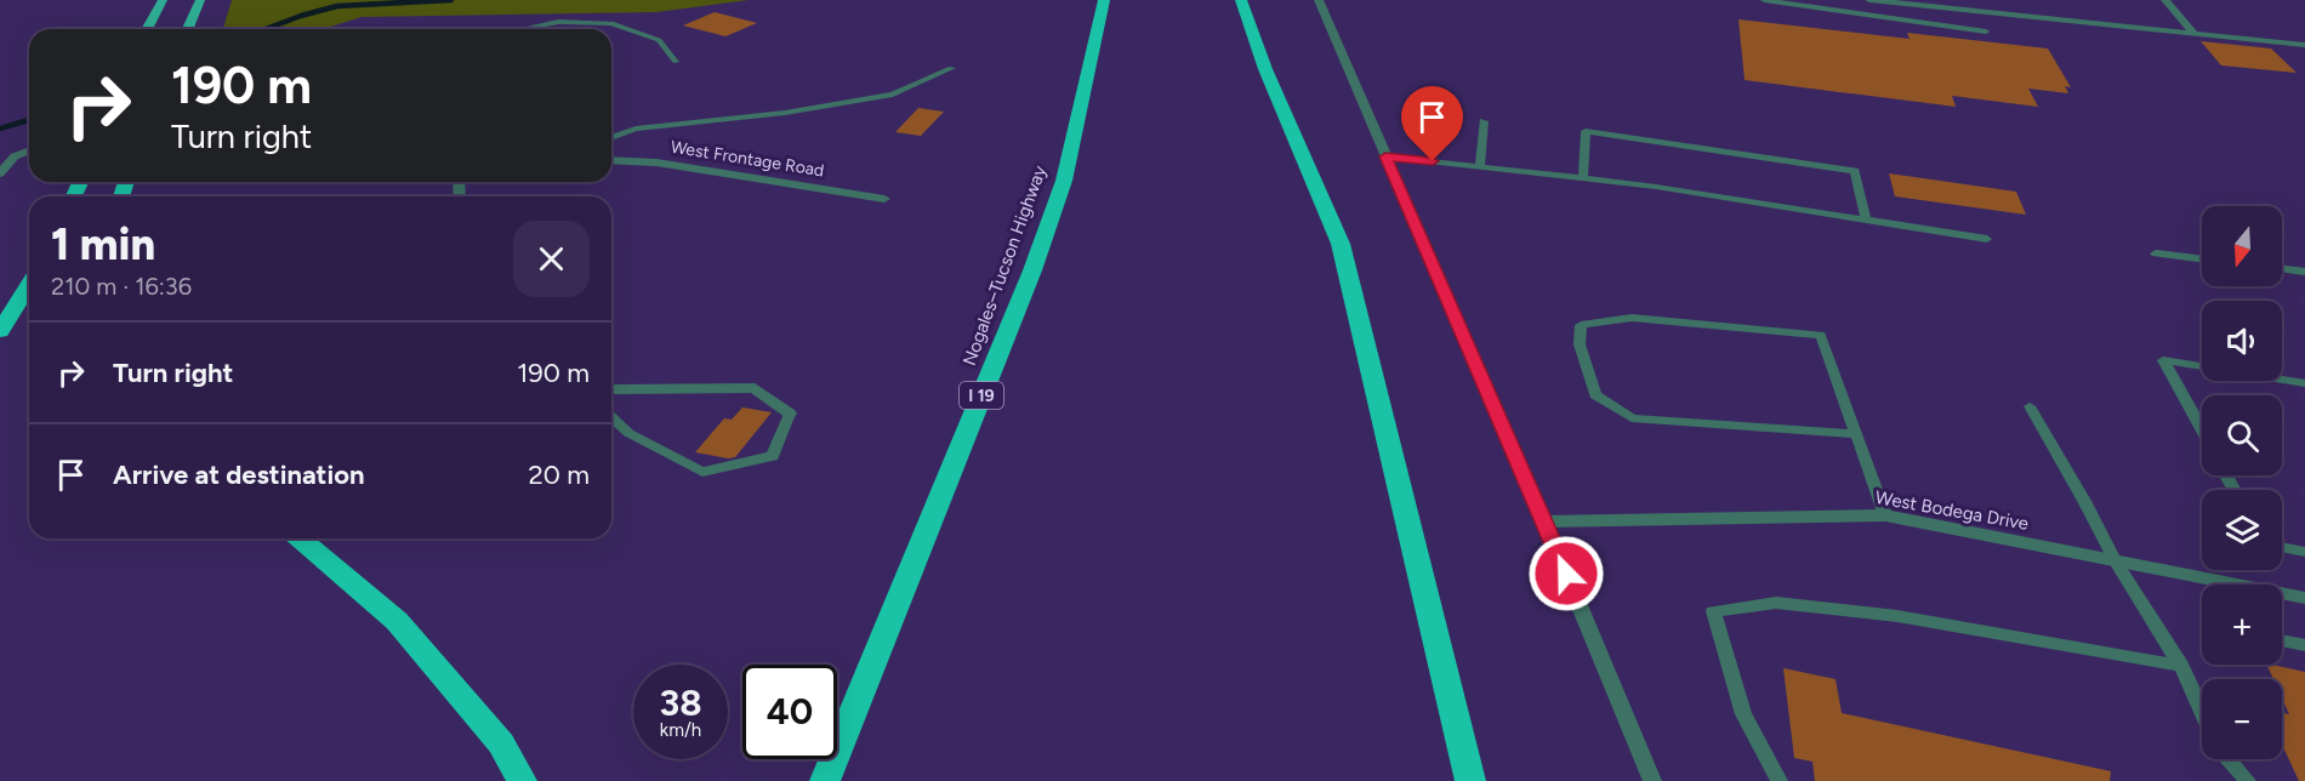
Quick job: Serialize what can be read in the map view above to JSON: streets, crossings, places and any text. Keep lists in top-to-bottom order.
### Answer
{
  "streets": {
    "highway": ["Nogales–Tucson Highway", "I 19"],
    "street": ["West Frontage Road", "West Bodega Drive"]
  },
  "north": "bottom",
  "page": {
    "turn": ["190 m", "Turn right"],
    "heading": ["1 min", "210 m · 16:36"],
    "map_buttons": ["+", "−"],
    "list": [
      {
        "name": "Turn right",
        "value": "190 m"
      },
      {
        "name": "Arrive at destination",
        "value": "20 m"
      }
    ],
    "speed": "38 km/h",
    "limit": "40"
  }
}
